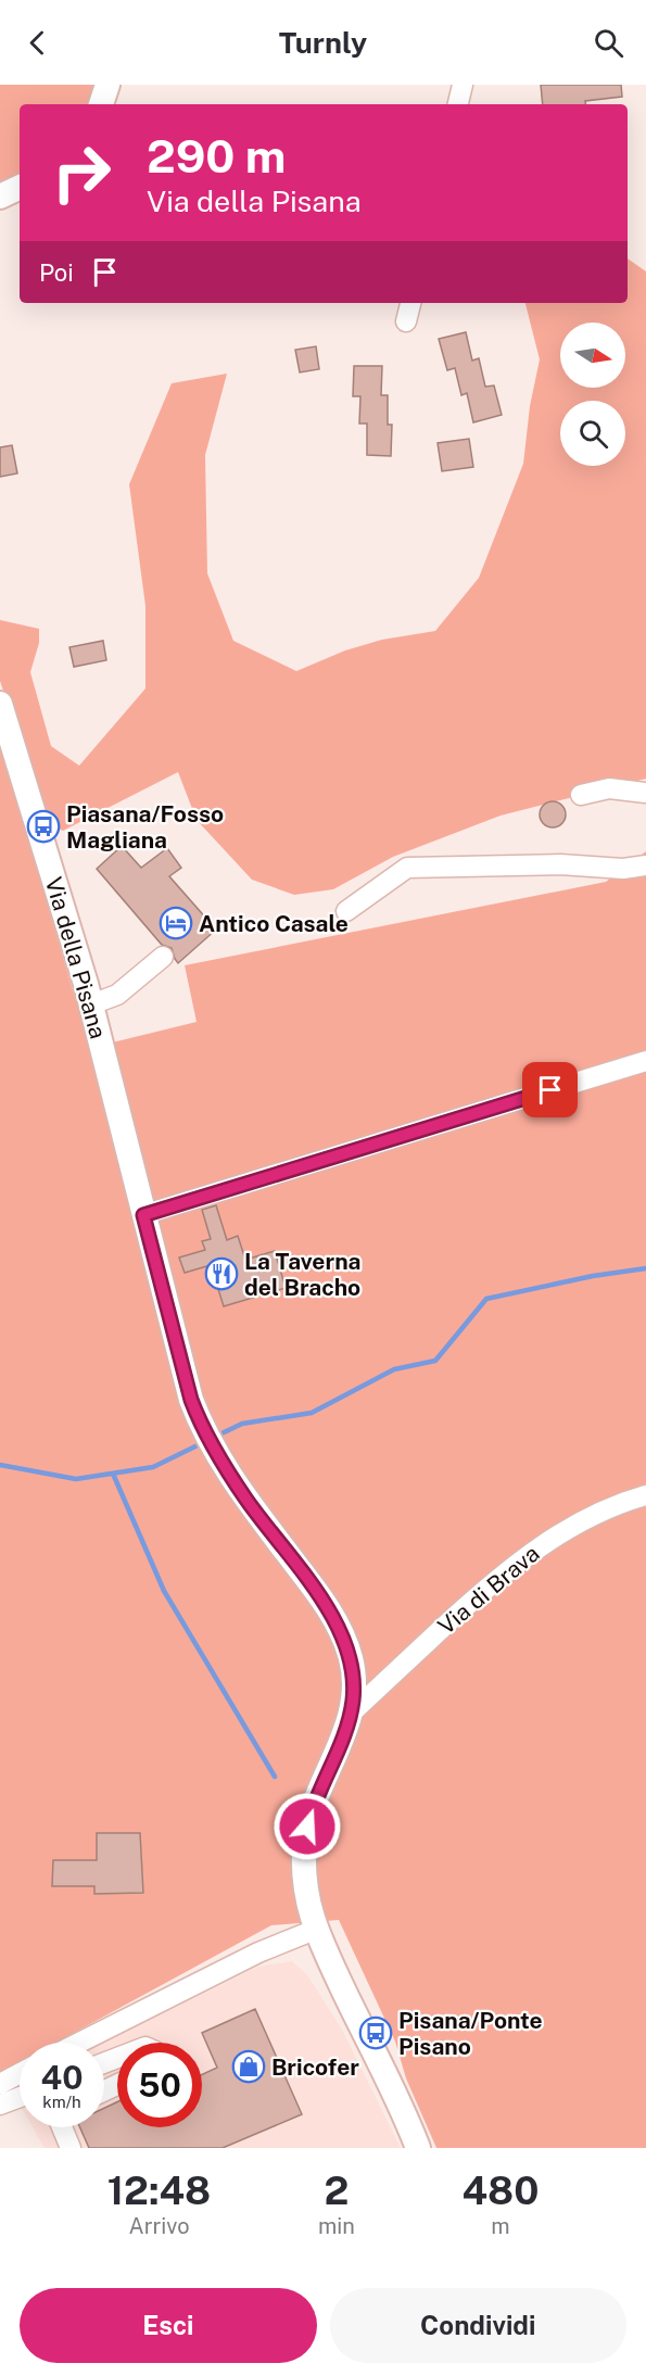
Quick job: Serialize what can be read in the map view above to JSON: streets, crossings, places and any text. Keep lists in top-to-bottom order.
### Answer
{
  "streets": {
    "main road": ["Via della Pisana"],
    "street": ["Via di Brava"]
  },
  "crossings": [
    ["Via della Pisana", "Via di Brava"]
  ],
  "places": {
    "bus stop": ["Piasana/Fosso Magliana", "Pisana/Ponte Pisano"],
    "hotel": ["Antico Casale"],
    "restaurant": ["La Taverna del Bracho"],
    "shop": ["Bricofer"]
  },
  "north": "right",
  "page": {
    "header": "Turnly",
    "turn": ["290 m", "Via della Pisana"],
    "then": "Poi",
    "speed": "40 km/h",
    "limit": "50",
    "eta": [
      "12:48",
      "Arrivo",
      "2",
      "min",
      "480",
      "m"
    ],
    "buttons": ["Esci", "Condividi"]
  }
}
